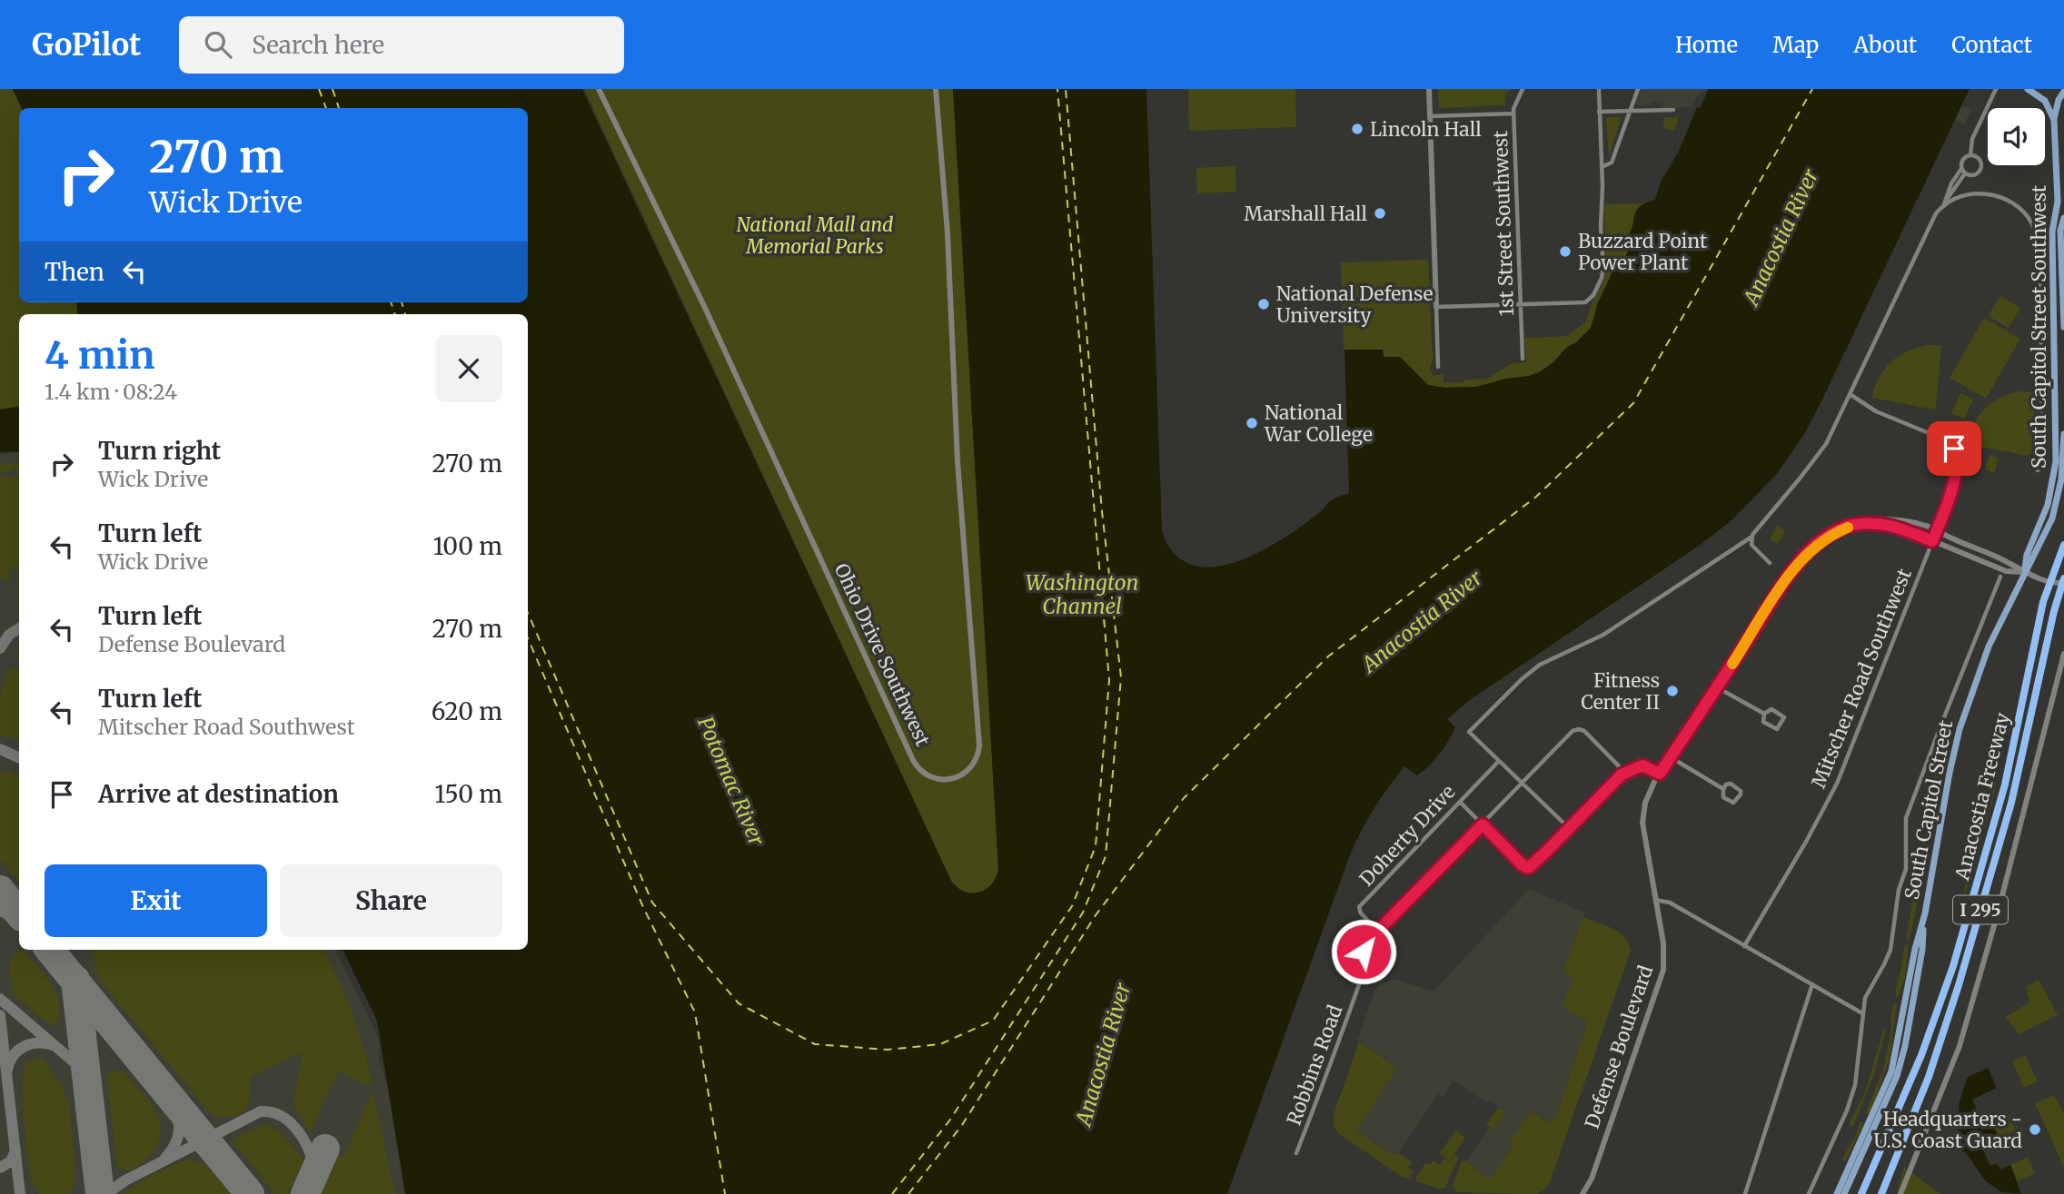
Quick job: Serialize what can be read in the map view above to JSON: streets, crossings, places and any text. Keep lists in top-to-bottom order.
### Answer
{
  "streets": {
    "highway": ["Anacostia Freeway", "I 295"],
    "main road": ["South Capitol Street Southwest", "South Capitol Street"],
    "street": [
      "1st Street Southwest",
      "Ohio Drive Southwest",
      "Mitscher Road Southwest",
      "Doherty Drive",
      "Defense Boulevard",
      "Robbins Road"
    ]
  },
  "crossings": [
    ["South Capitol Street Southwest", "South Capitol Street"],
    ["South Capitol Street Southwest", "Defense Boulevard"],
    ["Mitscher Road Southwest", "Defense Boulevard"],
    ["South Capitol Street", "Defense Boulevard"],
    ["Doherty Drive", "Robbins Road"]
  ],
  "water": ["Anacostia River", "Washington Channel", "Potomac River"],
  "parks": ["National Mall and Memorial Parks"],
  "places": [
    "Lincoln Hall",
    "Marshall Hall",
    "Buzzard Point Power Plant",
    "National Defense University",
    "National War College",
    "Fitness Center II",
    "Headquarters - U.S. Coast Guard"
  ],
  "page": {
    "header": "GoPilot",
    "search": "Search here",
    "nav": [
      "Home",
      "Map",
      "About",
      "Contact"
    ],
    "turn": ["270 m", "Wick Drive"],
    "then": "Then",
    "heading": ["4 min", "1.4 km · 08:24"],
    "list": [
      {
        "name": "Turn right",
        "note": "Wick Drive",
        "value": "270 m"
      },
      {
        "name": "Turn left",
        "note": "Wick Drive",
        "value": "100 m"
      },
      {
        "name": "Turn left",
        "note": "Defense Boulevard",
        "value": "270 m"
      },
      {
        "name": "Turn left",
        "note": "Mitscher Road Southwest",
        "value": "620 m"
      },
      {
        "name": "Arrive at destination",
        "value": "150 m"
      }
    ],
    "buttons": ["Exit", "Share"]
  }
}
